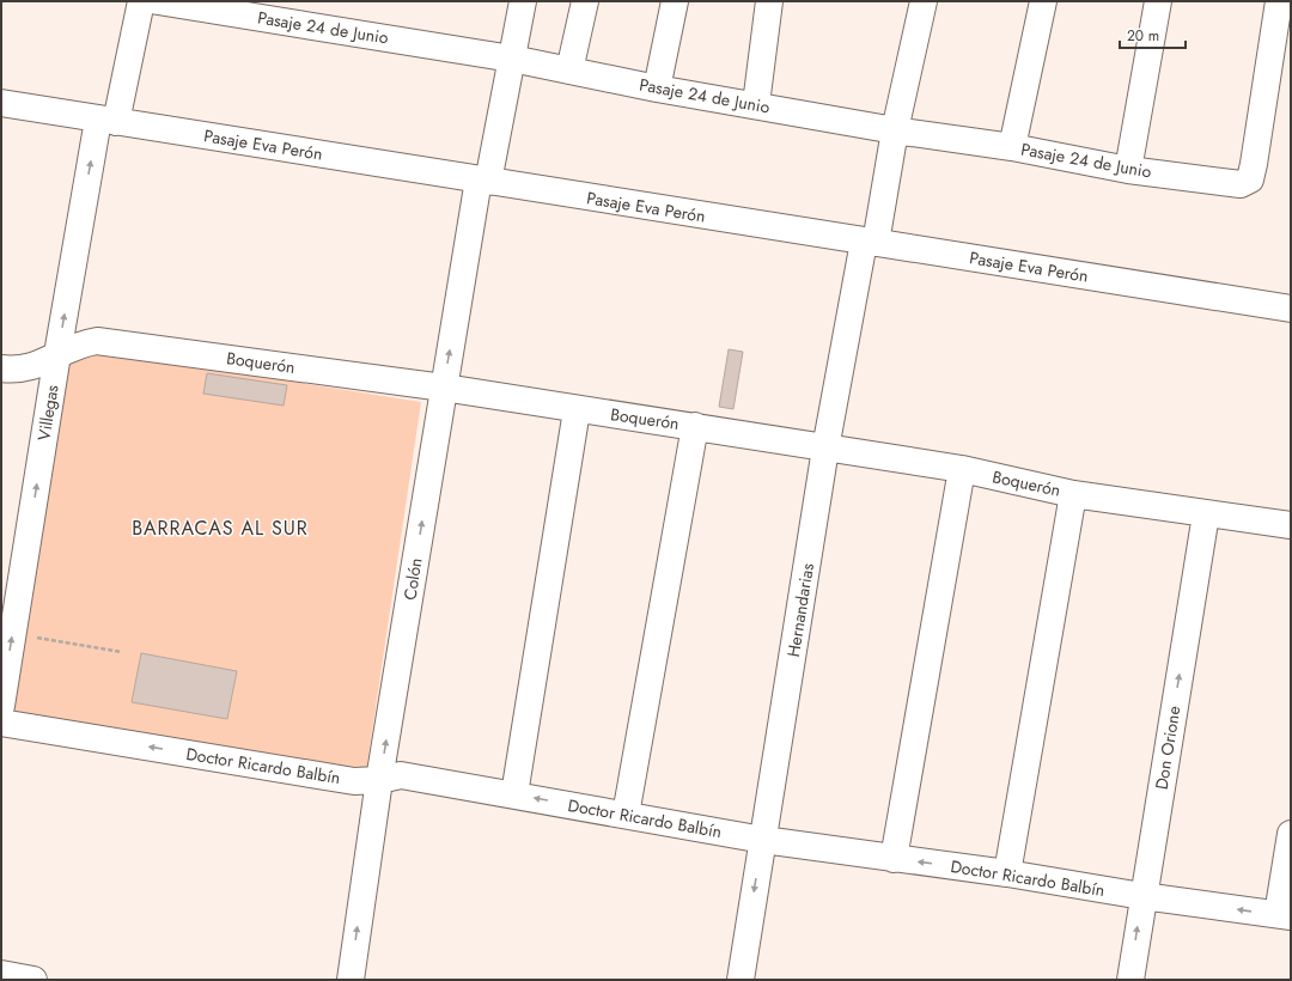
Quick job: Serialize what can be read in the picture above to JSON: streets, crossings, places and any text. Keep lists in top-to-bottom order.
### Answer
{
  "streets": {
    "street": [
      "Pasaje 24 de Junio",
      "Pasaje Eva Perón",
      "Boquerón",
      "Villegas",
      "Colón",
      "Hernandarias",
      "Don Orione",
      "Doctor Ricardo Balbín"
    ]
  },
  "crossings": [
    ["Pasaje 24 de Junio", "Colón"],
    ["Pasaje 24 de Junio", "Hernandarias"],
    ["Pasaje Eva Perón", "Villegas"],
    ["Pasaje Eva Perón", "Colón"],
    ["Pasaje Eva Perón", "Hernandarias"],
    ["Boquerón", "Villegas"],
    ["Boquerón", "Colón"],
    ["Boquerón", "Hernandarias"],
    ["Boquerón", "Don Orione"],
    ["Colón", "Doctor Ricardo Balbín"],
    ["Hernandarias", "Doctor Ricardo Balbín"],
    ["Don Orione", "Doctor Ricardo Balbín"]
  ],
  "one_way": ["Villegas", "Doctor Ricardo Balbín"],
  "districts": ["BARRACAS AL SUR"],
  "scale_bar": "20 m"
}
